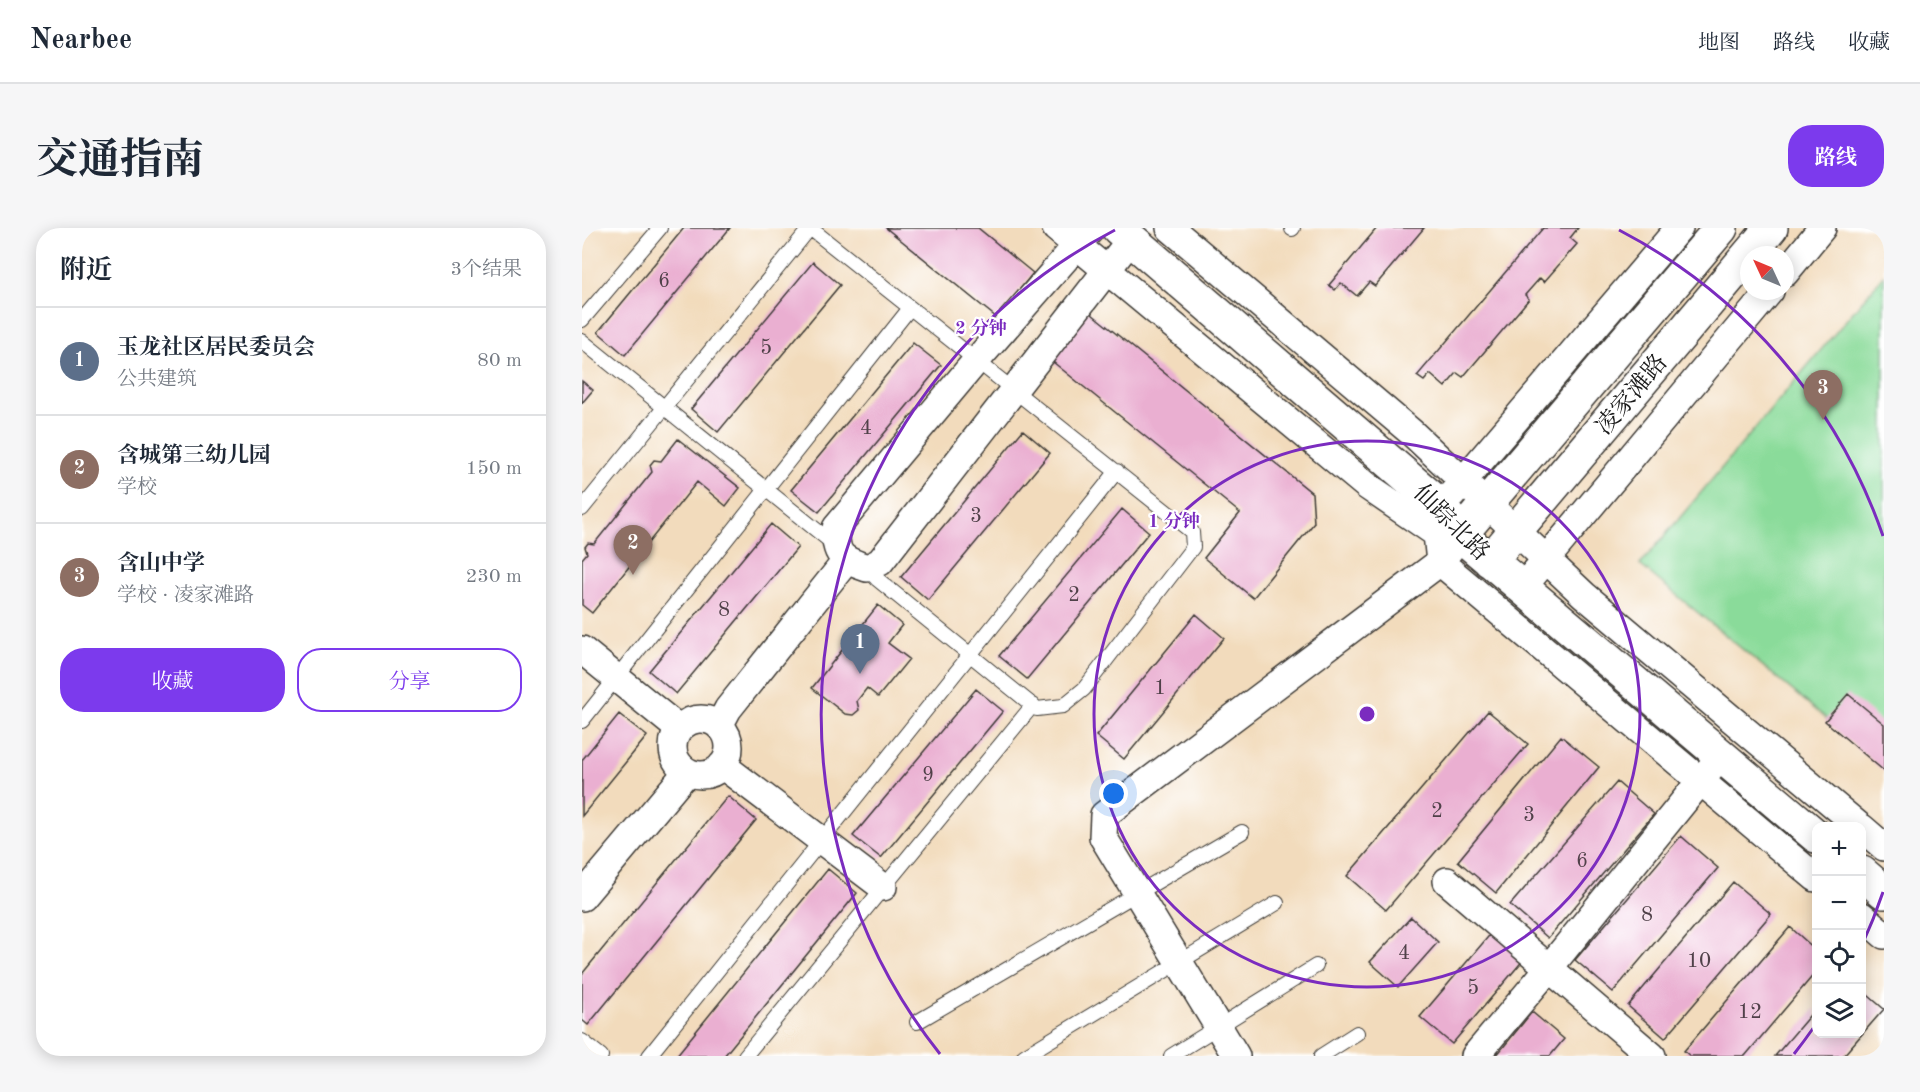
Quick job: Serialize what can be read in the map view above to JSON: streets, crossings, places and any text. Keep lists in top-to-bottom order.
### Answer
{
  "streets": {
    "main road": ["凌家滩路", "仙踪北路"]
  },
  "crossings": [
    ["凌家滩路", "仙踪北路"]
  ],
  "house_numbers": [
    "6",
    "5",
    "4",
    "3",
    "2",
    "8",
    "1",
    "9",
    "2",
    "3",
    "6",
    "8",
    "4",
    "10",
    "5",
    "12"
  ],
  "north": "top left",
  "page": {
    "header": "Nearbee",
    "nav": ["地图", "路线", "收藏"],
    "title": "交通指南",
    "buttons": [
      "路线",
      ["收藏", "分享"]
    ],
    "heading": ["附近", "3个结果"],
    "list": [
      {
        "mark": "1",
        "name": "玉龙社区居民委员会",
        "note": "公共建筑",
        "value": "80 m"
      },
      {
        "mark": "2",
        "name": "含城第三幼儿园",
        "note": "学校",
        "value": "150 m"
      },
      {
        "mark": "3",
        "name": "含山中学",
        "note": "学校 · 凌家滩路",
        "value": "230 m"
      }
    ],
    "pins": ["3", "2", "1"],
    "map_buttons": ["+", "−"]
  },
  "rings": ["2 分钟", "1 分钟"]
}
